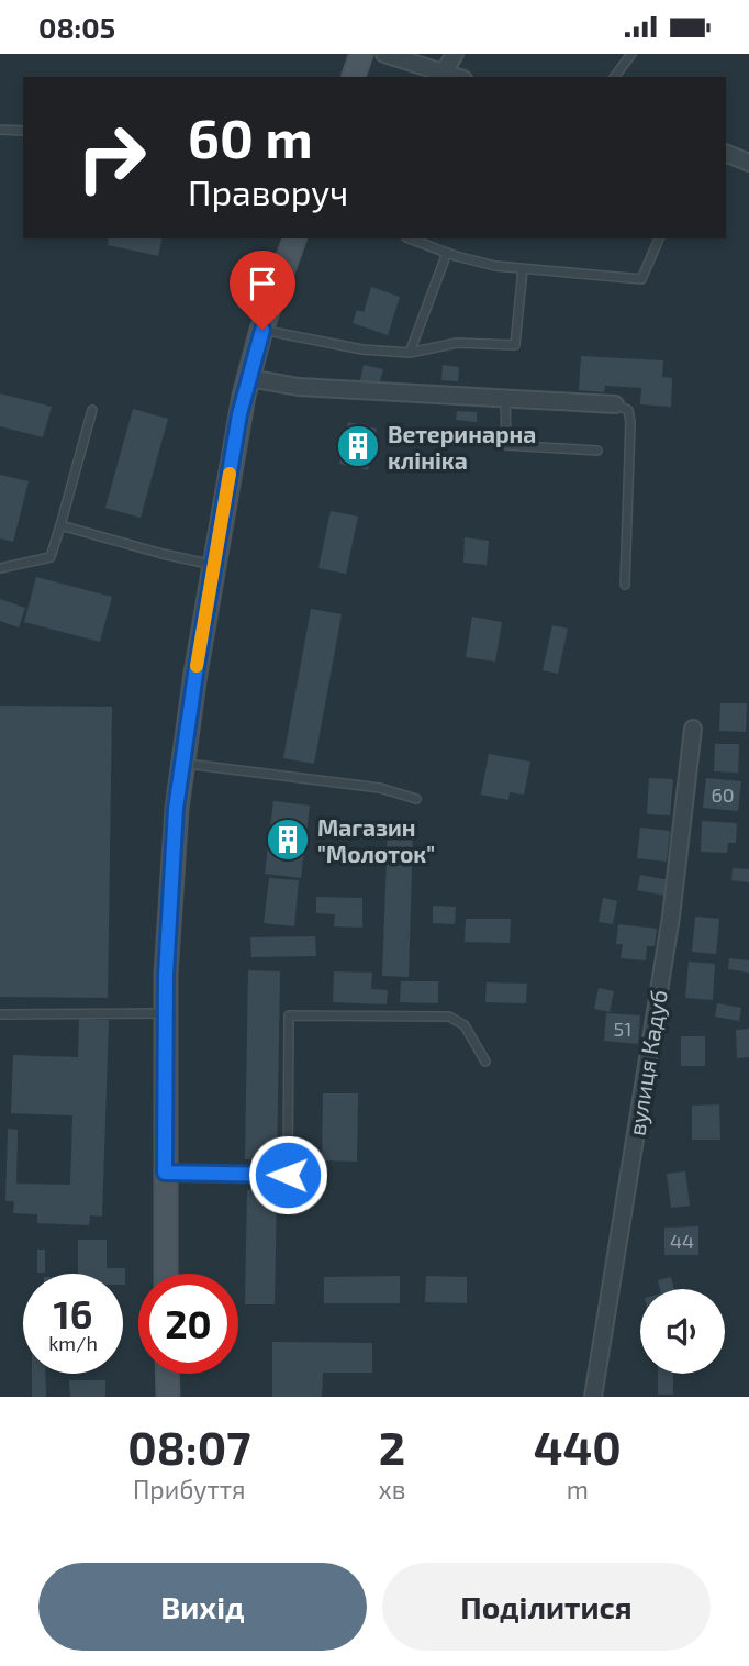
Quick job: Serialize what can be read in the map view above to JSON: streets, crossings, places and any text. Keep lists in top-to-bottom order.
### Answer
{
  "streets": {
    "street": ["вулиця Кадуб"]
  },
  "places": {
    "building": ["Ветеринарна клініка", "Магазин \"Молоток\""]
  },
  "house_numbers": ["60", "51", "44"],
  "page": {
    "status": "08:05",
    "turn": ["60 m", "Праворуч"],
    "speed": "16 km/h",
    "limit": "20",
    "eta": [
      "08:07",
      "Прибуття",
      "2",
      "хв",
      "440",
      "m"
    ],
    "buttons": ["Вихід", "Поділитися"]
  }
}
